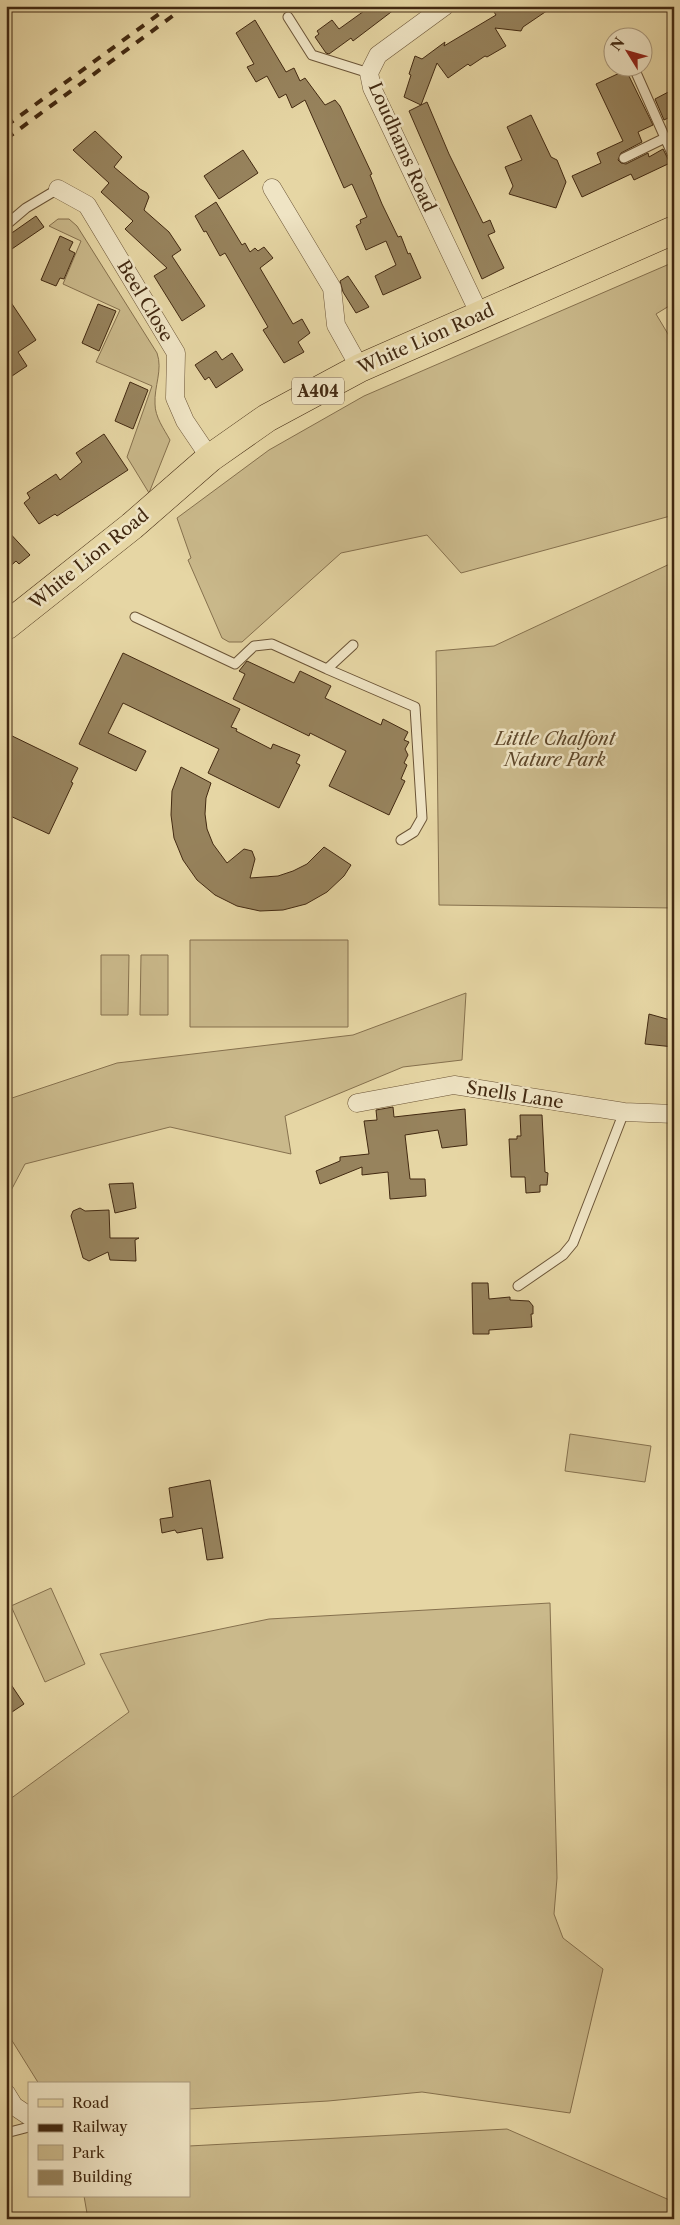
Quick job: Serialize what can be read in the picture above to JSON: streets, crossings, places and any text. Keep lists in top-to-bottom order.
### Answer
{
  "streets": {
    "main road": ["White Lion Road", "A404"],
    "street": ["Loudhams Road", "Beel Close", "Snells Lane"]
  },
  "crossings": [
    ["Loudhams Road", "White Lion Road"],
    ["Beel Close", "White Lion Road"]
  ],
  "parks": ["Little Chalfont Nature Park"],
  "legend": [
    "Road",
    "Railway",
    "Park",
    "Building"
  ],
  "north": "top left"
}
